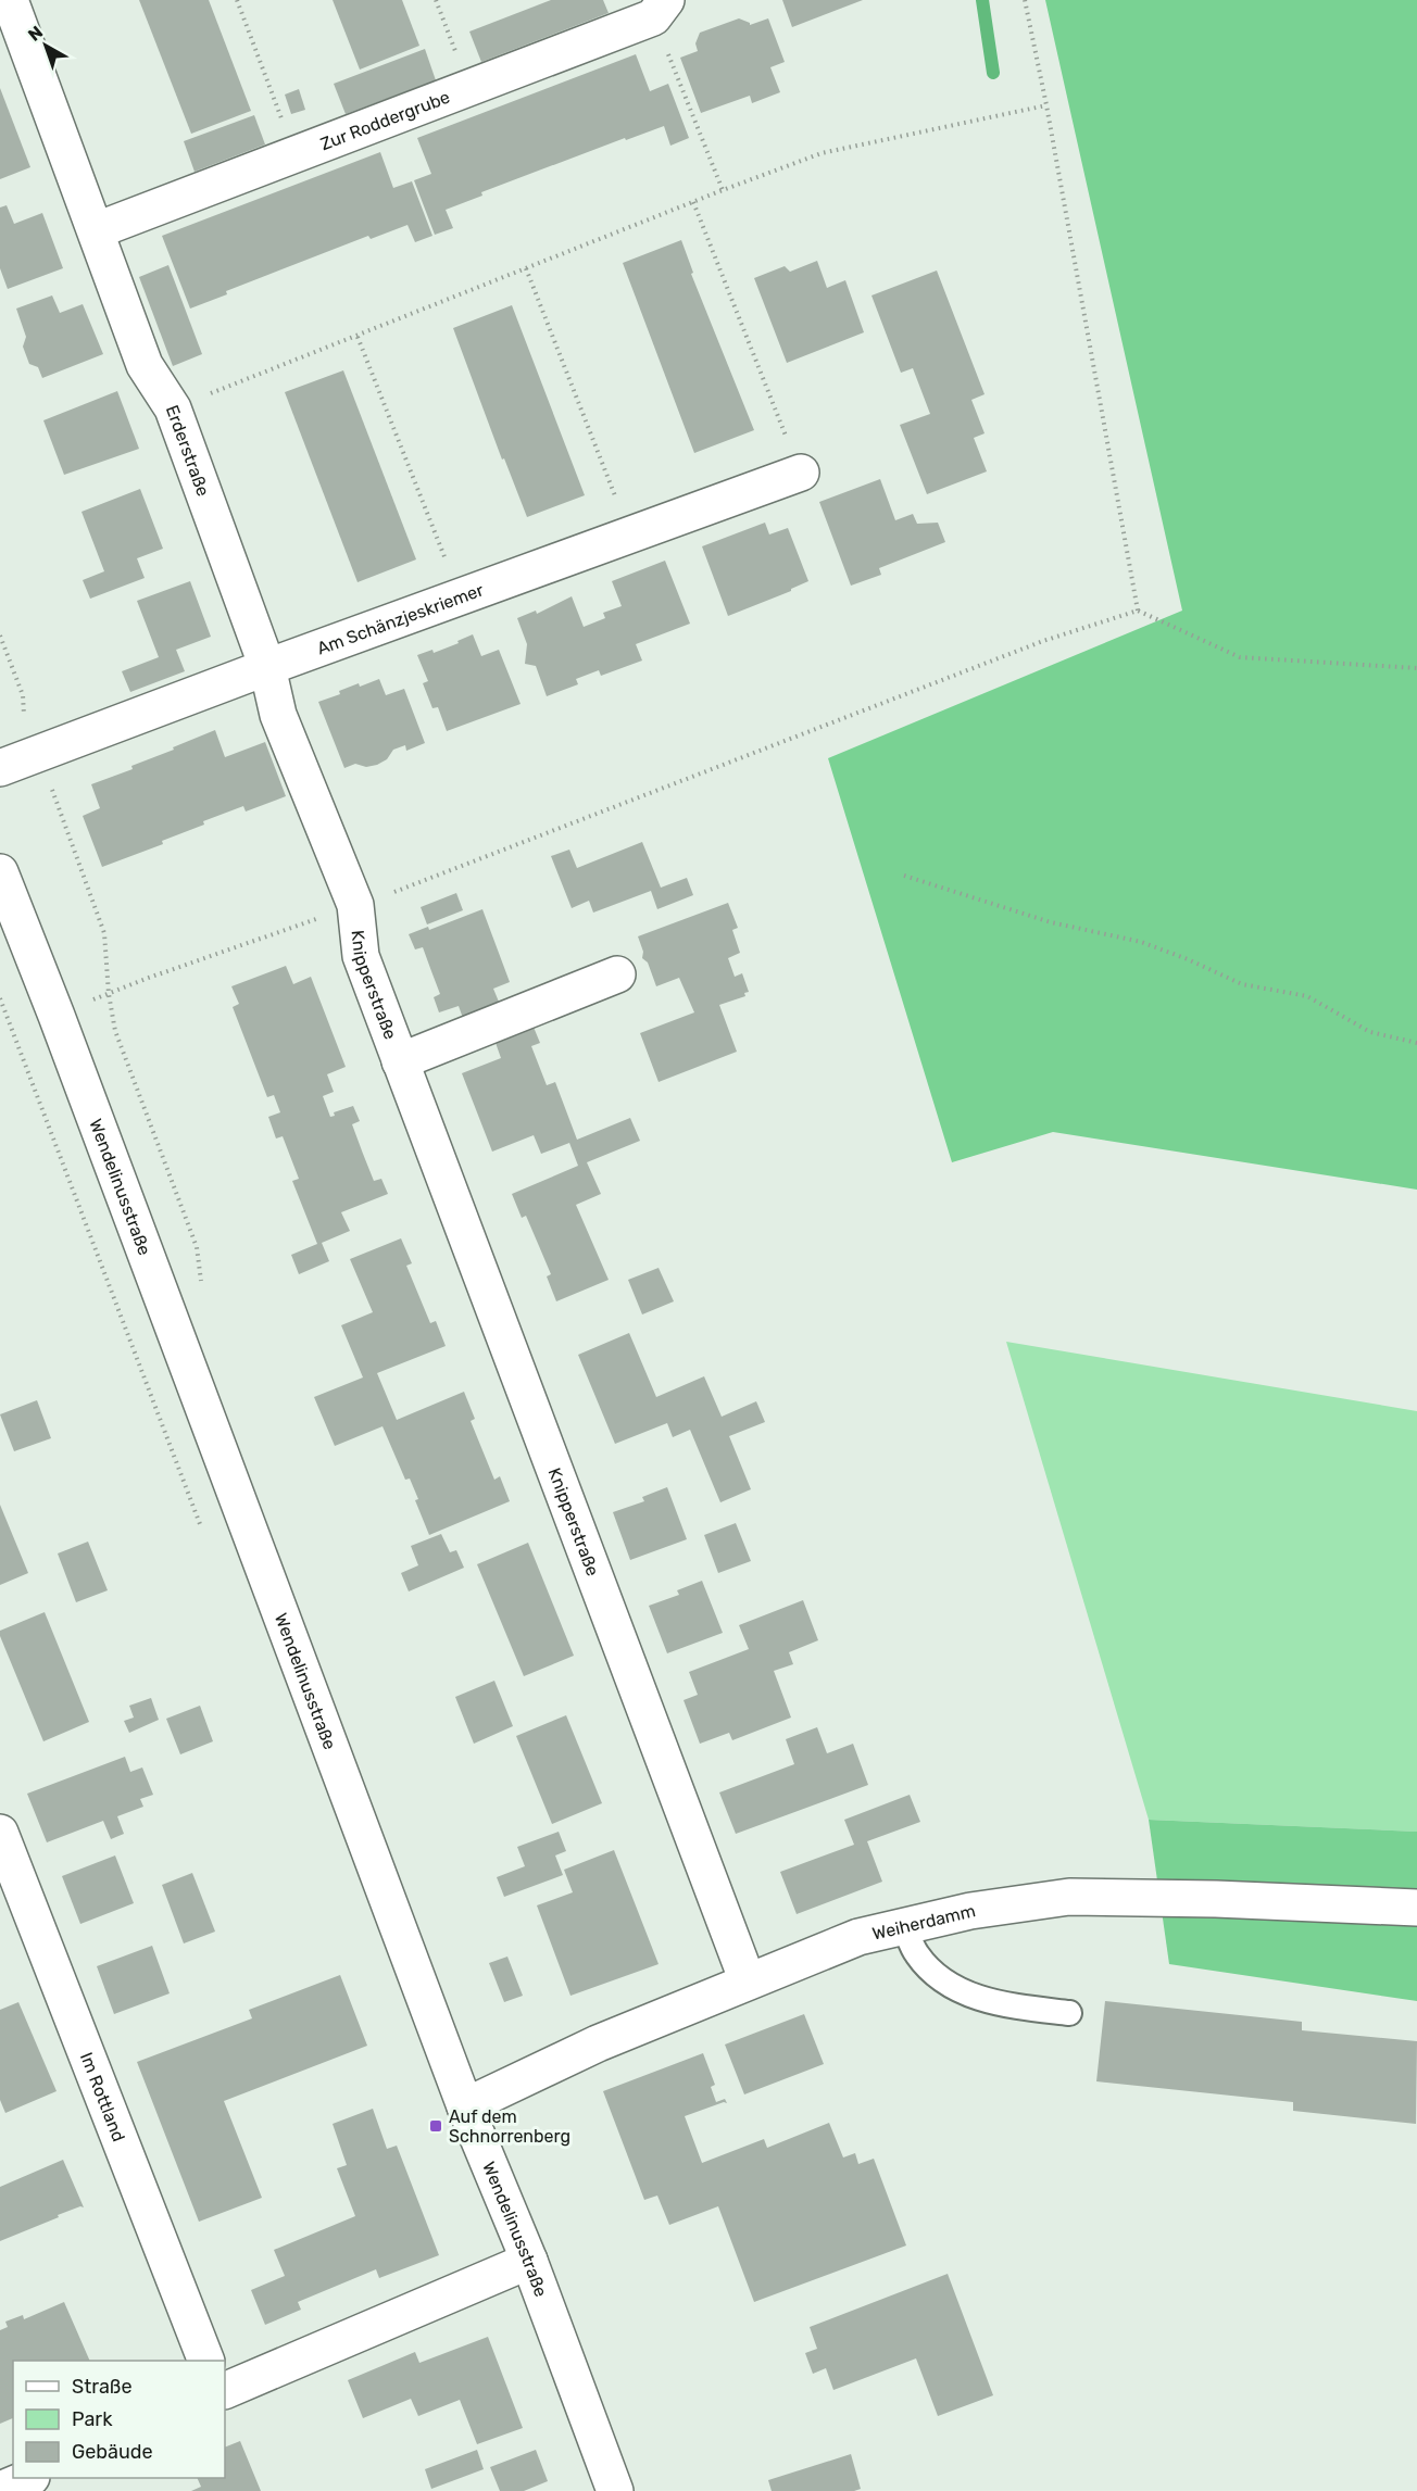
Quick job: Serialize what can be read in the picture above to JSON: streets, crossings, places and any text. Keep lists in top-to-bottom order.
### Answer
{
  "streets": {
    "street": [
      "Zur Roddergrube",
      "Erderstraße",
      "Am Schänzjeskriemer",
      "Knipperstraße",
      "Wendelinusstraße",
      "Weiherdamm",
      "Im Rottland"
    ]
  },
  "crossings": [
    ["Zur Roddergrube", "Erderstraße"],
    ["Erderstraße", "Am Schänzjeskriemer"],
    ["Erderstraße", "Knipperstraße"],
    ["Knipperstraße", "Weiherdamm"],
    ["Wendelinusstraße", "Weiherdamm"]
  ],
  "places": {
    "transit": ["Auf dem Schnorrenberg"]
  },
  "legend": ["Straße", "Park", "Gebäude"],
  "north": "top left"
}
